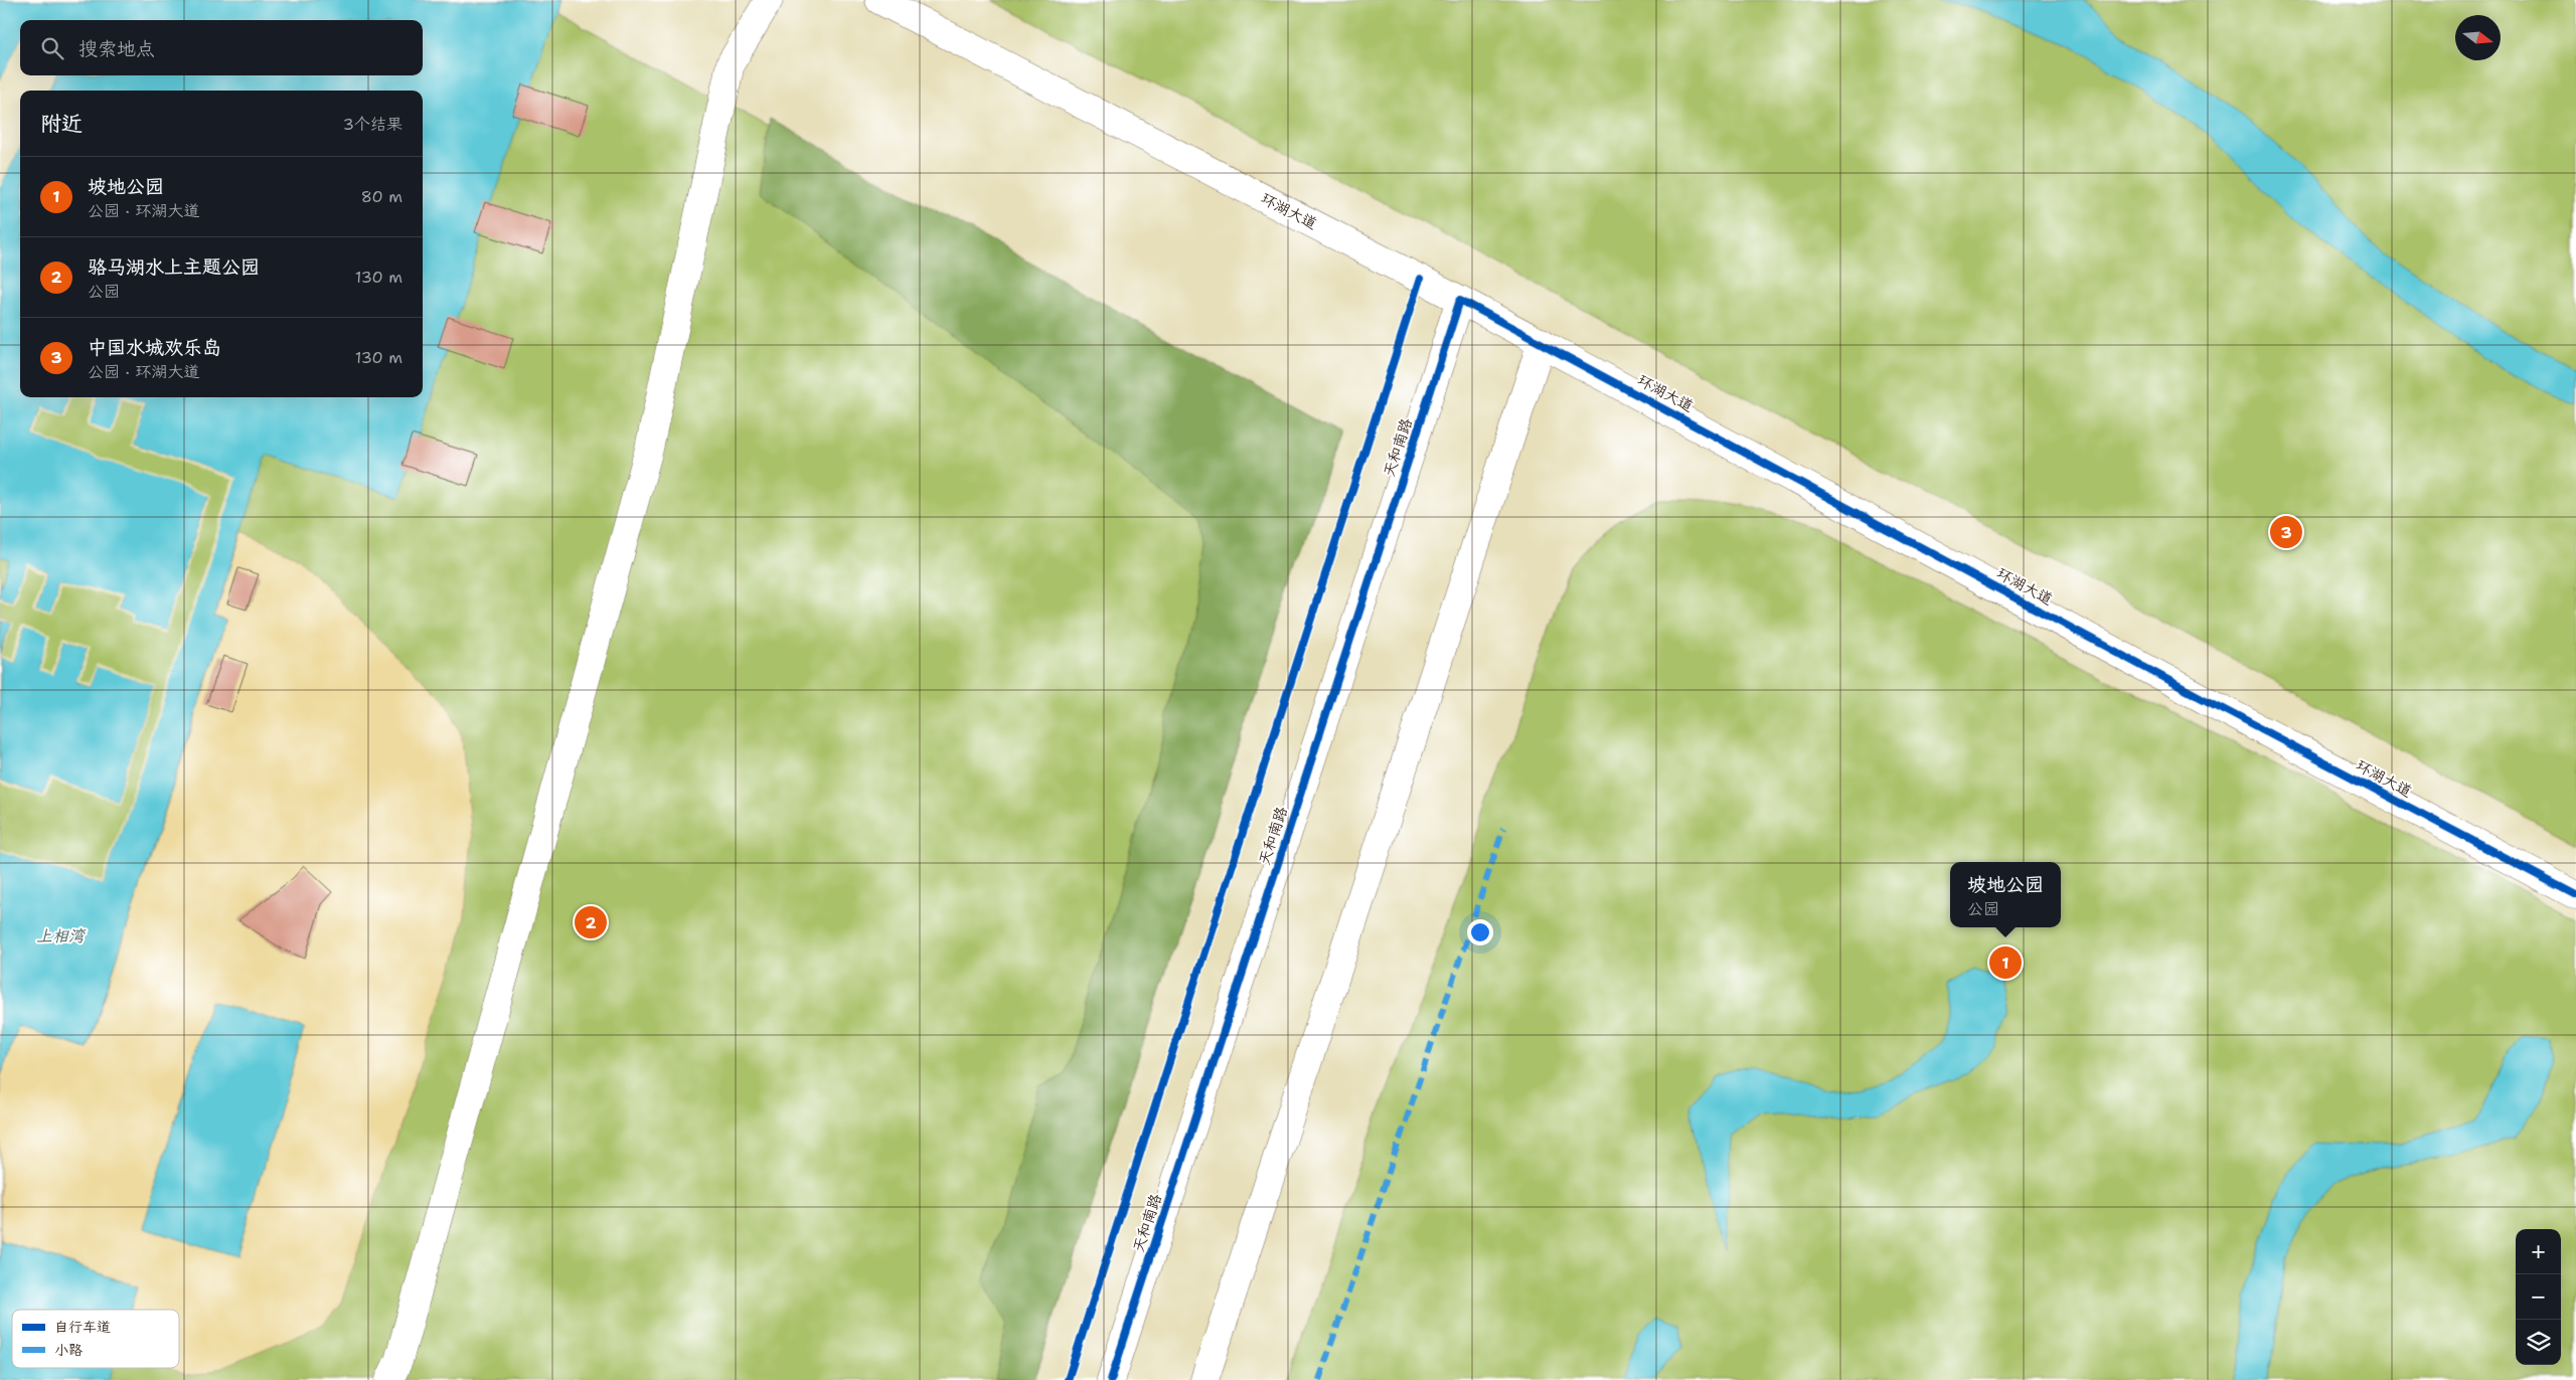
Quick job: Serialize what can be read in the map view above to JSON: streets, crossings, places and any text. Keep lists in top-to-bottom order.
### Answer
{
  "streets": {
    "street": ["环湖大道", "天和南路"]
  },
  "crossings": [
    ["环湖大道", "天和南路"]
  ],
  "water": ["上相湾"],
  "legend": ["自行车道", "小路"],
  "north": "right",
  "page": {
    "search": "搜索地点",
    "heading": ["附近", "3个结果"],
    "list": [
      {
        "mark": "1",
        "name": "坡地公园",
        "note": "公园 · 环湖大道",
        "value": "80 m"
      },
      {
        "mark": "2",
        "name": "骆马湖水上主题公园",
        "note": "公园",
        "value": "130 m"
      },
      {
        "mark": "3",
        "name": "中国水城欢乐岛",
        "note": "公园 · 环湖大道",
        "value": "130 m"
      }
    ],
    "pins": ["3", "2", "1"],
    "popup": ["坡地公园", "公园"],
    "map_buttons": ["+", "−"]
  }
}
